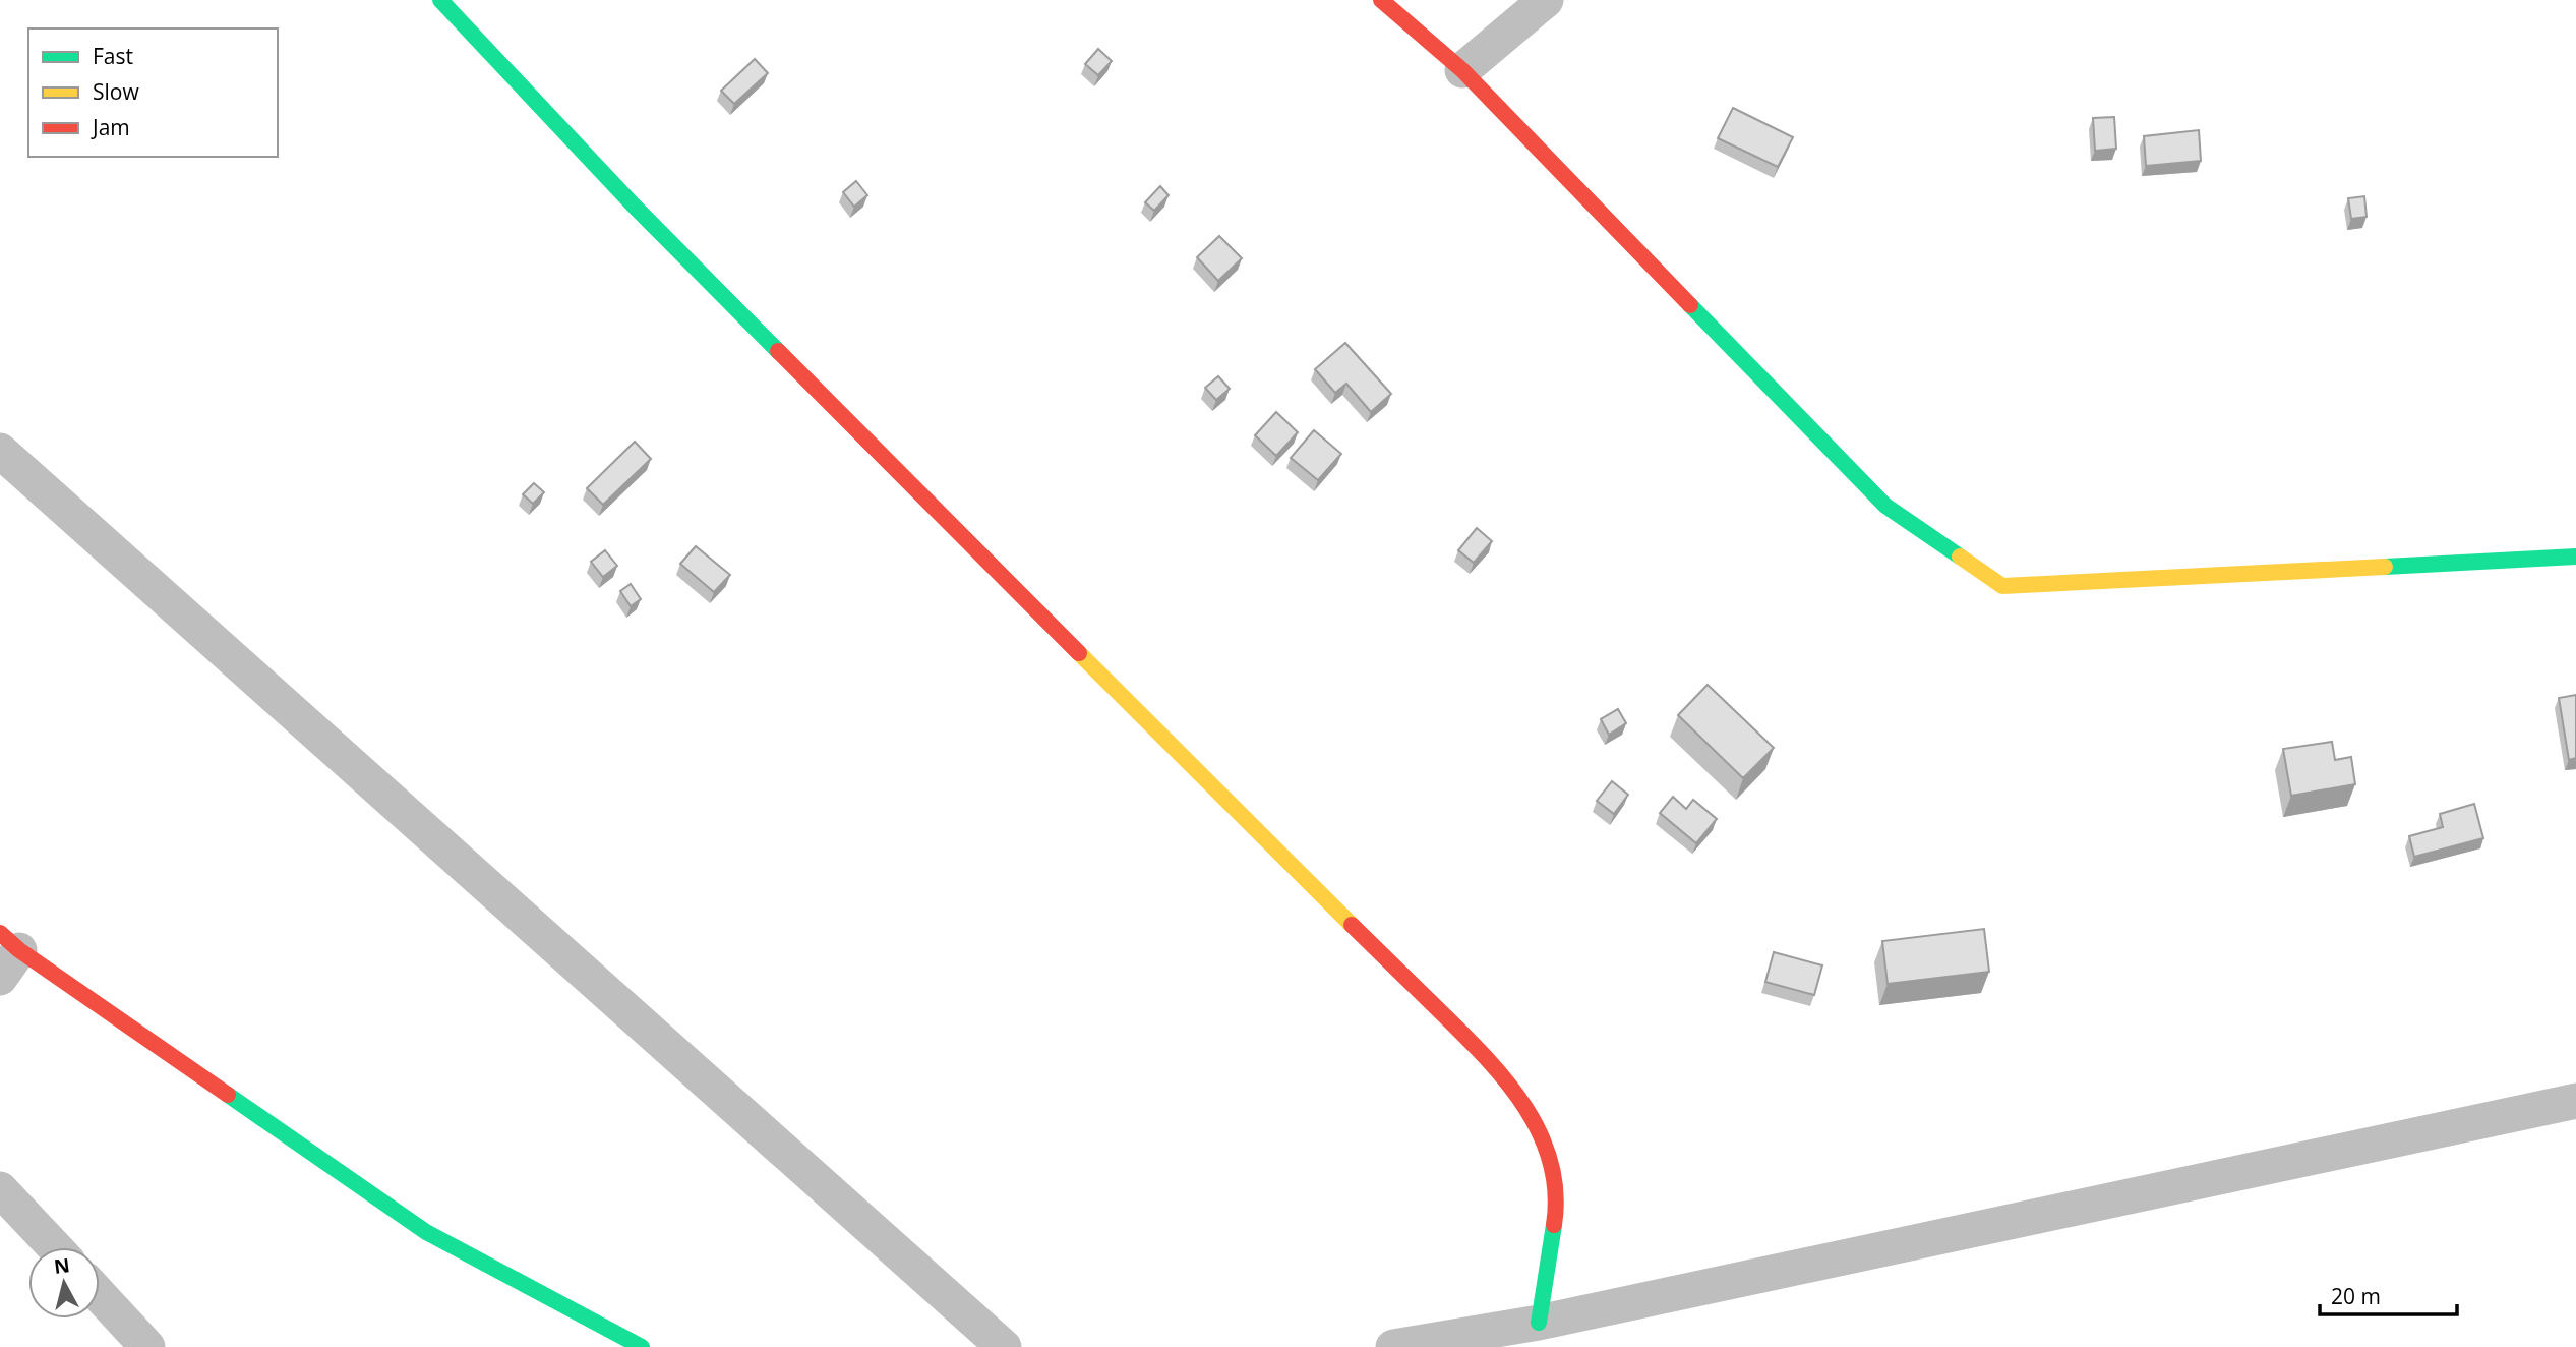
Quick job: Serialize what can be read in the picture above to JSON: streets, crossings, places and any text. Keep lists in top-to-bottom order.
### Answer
{
  "legend": ["Fast", "Slow", "Jam"],
  "scale_bar": "20 m",
  "north": "top"
}
